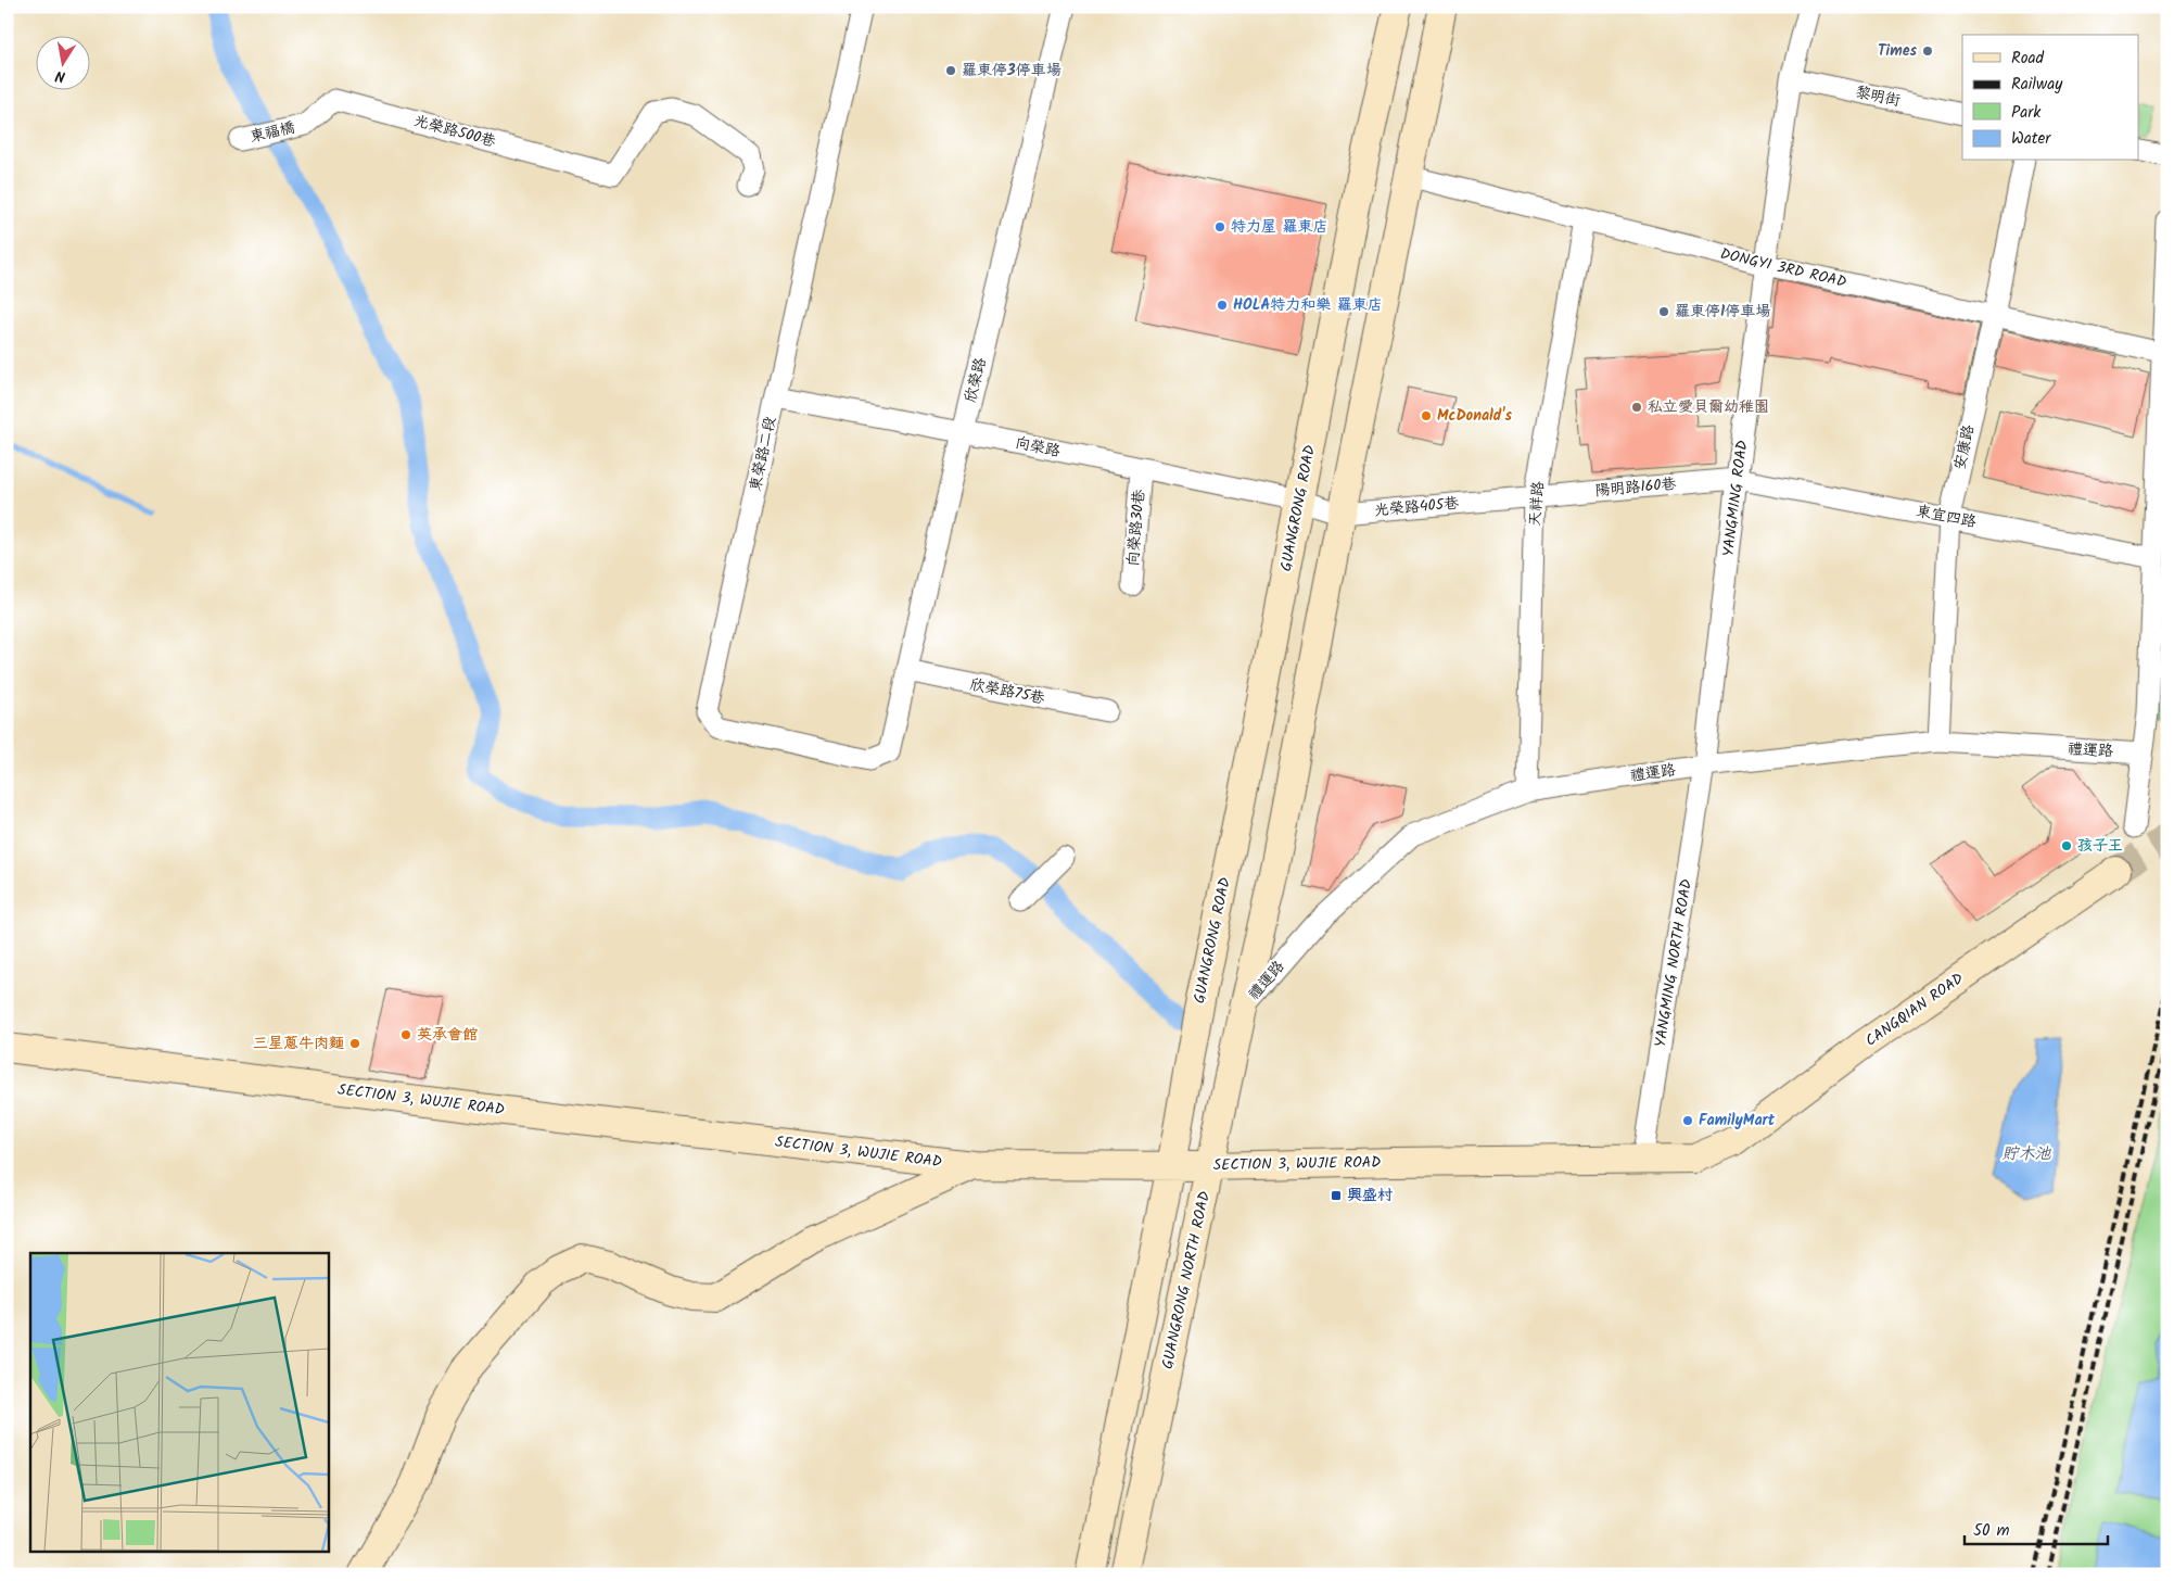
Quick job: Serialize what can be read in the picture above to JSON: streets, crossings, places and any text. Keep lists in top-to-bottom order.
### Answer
{
  "streets": {
    "street": [
      "黎明街",
      "光榮路500巷",
      "東福橋",
      "DONGYI 3RD ROAD",
      "欣榮路",
      "向榮路",
      "安康路",
      "東榮路二段",
      "陽明路160巷",
      "YANGMING ROAD",
      "天祥路",
      "光榮路405巷",
      "GUANGRONG ROAD",
      "東宜四路",
      "向榮路30巷",
      "欣榮路75巷",
      "禮運路",
      "YANGMING NORTH ROAD",
      "CANGQIAN ROAD",
      "SECTION 3, WUJIE ROAD",
      "GUANGRONG NORTH ROAD"
    ]
  },
  "crossings": [
    ["黎明街", "YANGMING ROAD"],
    ["光榮路500巷", "東福橋"],
    ["DONGYI 3RD ROAD", "安康路"],
    ["DONGYI 3RD ROAD", "YANGMING ROAD"],
    ["DONGYI 3RD ROAD", "天祥路"],
    ["欣榮路", "向榮路"],
    ["欣榮路", "東榮路二段"],
    ["欣榮路", "欣榮路75巷"],
    ["向榮路", "東榮路二段"],
    ["向榮路", "光榮路405巷"],
    ["向榮路", "GUANGRONG ROAD"],
    ["向榮路", "向榮路30巷"],
    ["安康路", "東宜四路"],
    ["安康路", "禮運路"],
    ["陽明路160巷", "YANGMING ROAD"],
    ["陽明路160巷", "天祥路"],
    ["陽明路160巷", "光榮路405巷"],
    ["陽明路160巷", "東宜四路"],
    ["YANGMING ROAD", "東宜四路"],
    ["YANGMING ROAD", "禮運路"],
    ["YANGMING ROAD", "YANGMING NORTH ROAD"],
    ["天祥路", "光榮路405巷"],
    ["天祥路", "禮運路"],
    ["光榮路405巷", "GUANGRONG ROAD"],
    ["光榮路405巷", "GUANGRONG NORTH ROAD"],
    ["GUANGRONG ROAD", "SECTION 3, WUJIE ROAD"],
    ["禮運路", "YANGMING NORTH ROAD"],
    ["禮運路", "GUANGRONG NORTH ROAD"],
    ["YANGMING NORTH ROAD", "SECTION 3, WUJIE ROAD"],
    ["CANGQIAN ROAD", "SECTION 3, WUJIE ROAD"],
    ["SECTION 3, WUJIE ROAD", "GUANGRONG NORTH ROAD"]
  ],
  "water": ["貯木池"],
  "places": {
    "other": [
      "Times",
      "羅東停3停車場",
      "特力屋 羅東店",
      "HOLA特力和樂 羅東店",
      "羅東停1停車場",
      "私立愛貝爾幼稚園",
      "McDonald's",
      "孩子王",
      "英承會館",
      "三星蔥牛肉麵",
      "FamilyMart"
    ],
    "transit": ["興盛村"]
  },
  "legend": [
    "Road",
    "Railway",
    "Park",
    "Water"
  ],
  "scale_bar": "50 m",
  "north": "bottom"
}
